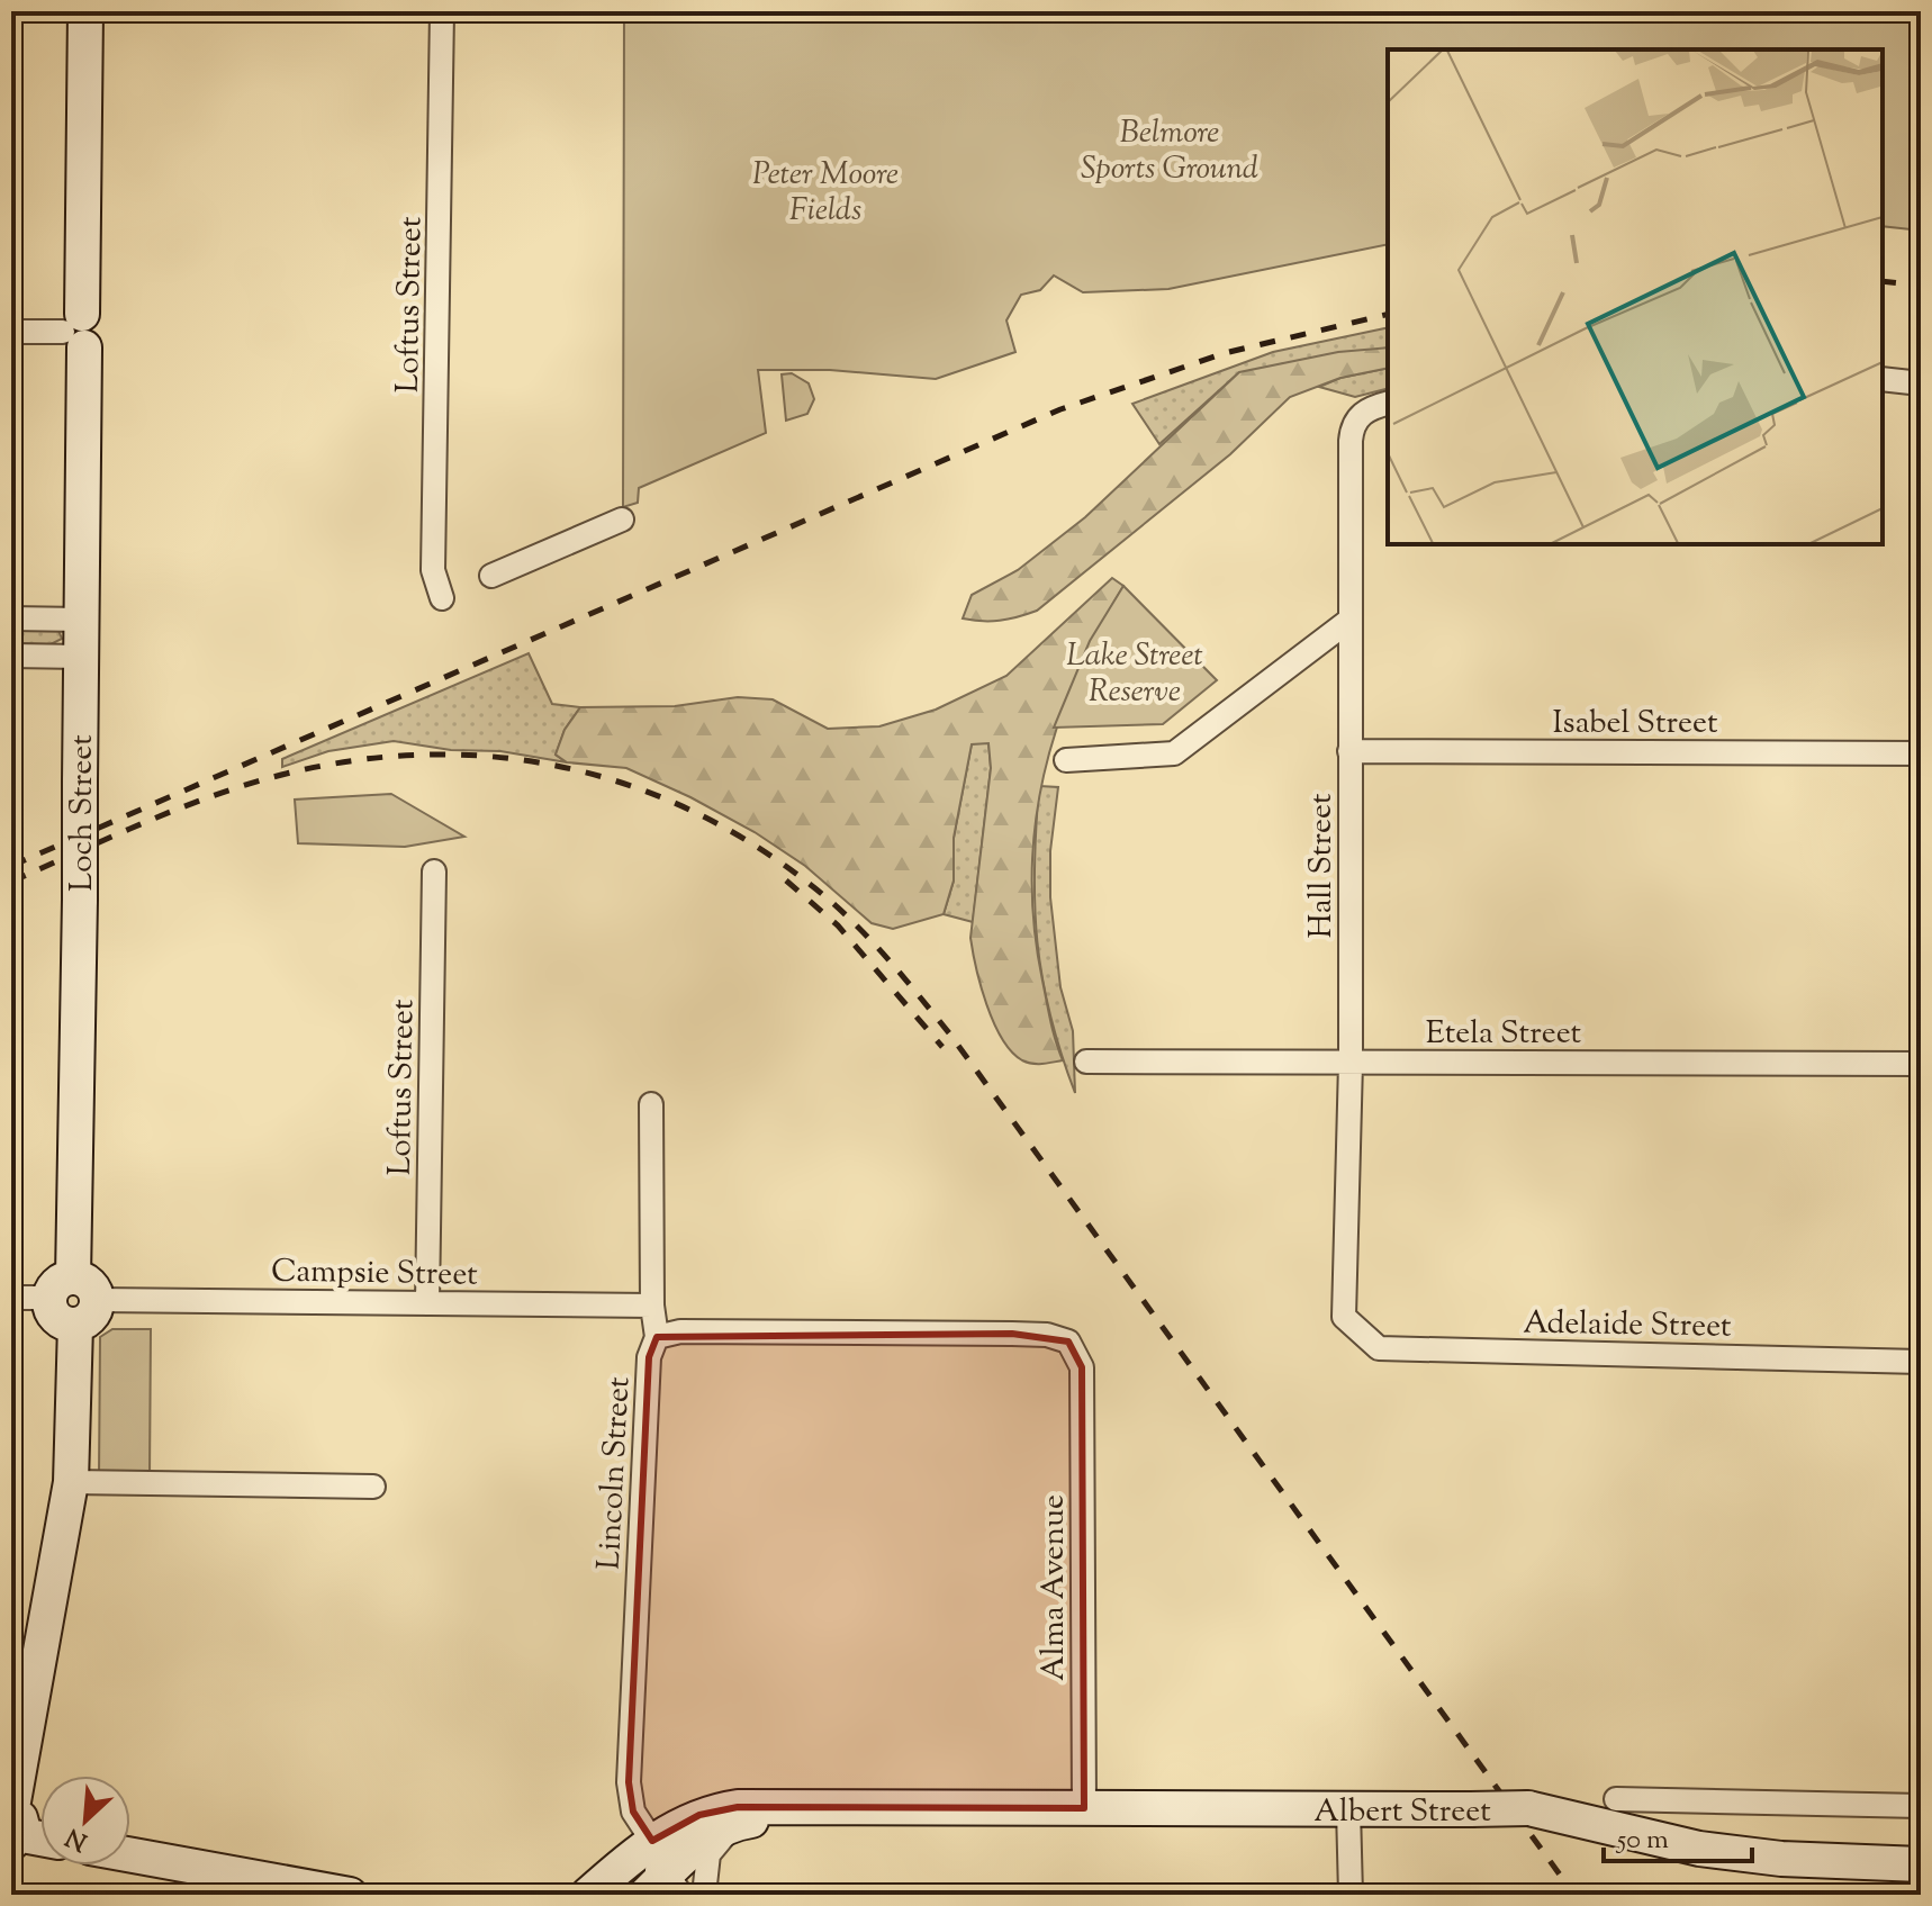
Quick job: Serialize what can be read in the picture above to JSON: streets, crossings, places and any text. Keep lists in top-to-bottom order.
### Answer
{
  "streets": {
    "main road": ["Loch Street", "Albert Street"],
    "street": [
      "Loftus Street",
      "Isabel Street",
      "Hall Street",
      "Etela Street",
      "Campsie Street",
      "Adelaide Street",
      "Lincoln Street",
      "Alma Avenue"
    ]
  },
  "crossings": [
    ["Loftus Street", "Campsie Street"],
    ["Isabel Street", "Hall Street"],
    ["Loch Street", "Campsie Street"],
    ["Hall Street", "Etela Street"],
    ["Hall Street", "Adelaide Street"],
    ["Campsie Street", "Lincoln Street"],
    ["Lincoln Street", "Alma Avenue"],
    ["Lincoln Street", "Albert Street"],
    ["Alma Avenue", "Albert Street"]
  ],
  "parks": ["Belmore Sports Ground", "Peter Moore Fields", "Lake Street Reserve"],
  "scale_bar": "50 m",
  "north": "bottom left"
}
